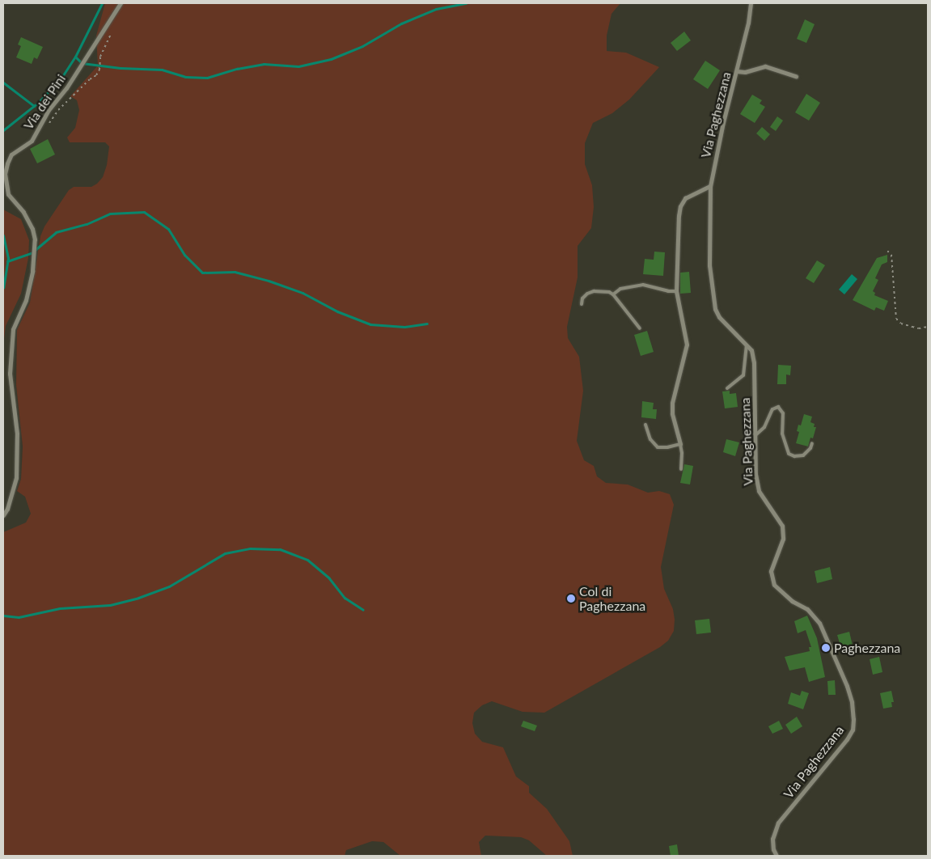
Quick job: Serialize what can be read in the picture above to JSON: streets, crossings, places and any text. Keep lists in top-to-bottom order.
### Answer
{
  "streets": {
    "street": ["Via dei Pini", "Via Paghezzana"]
  },
  "places": ["Col di Paghezzana", "Paghezzana"]
}
